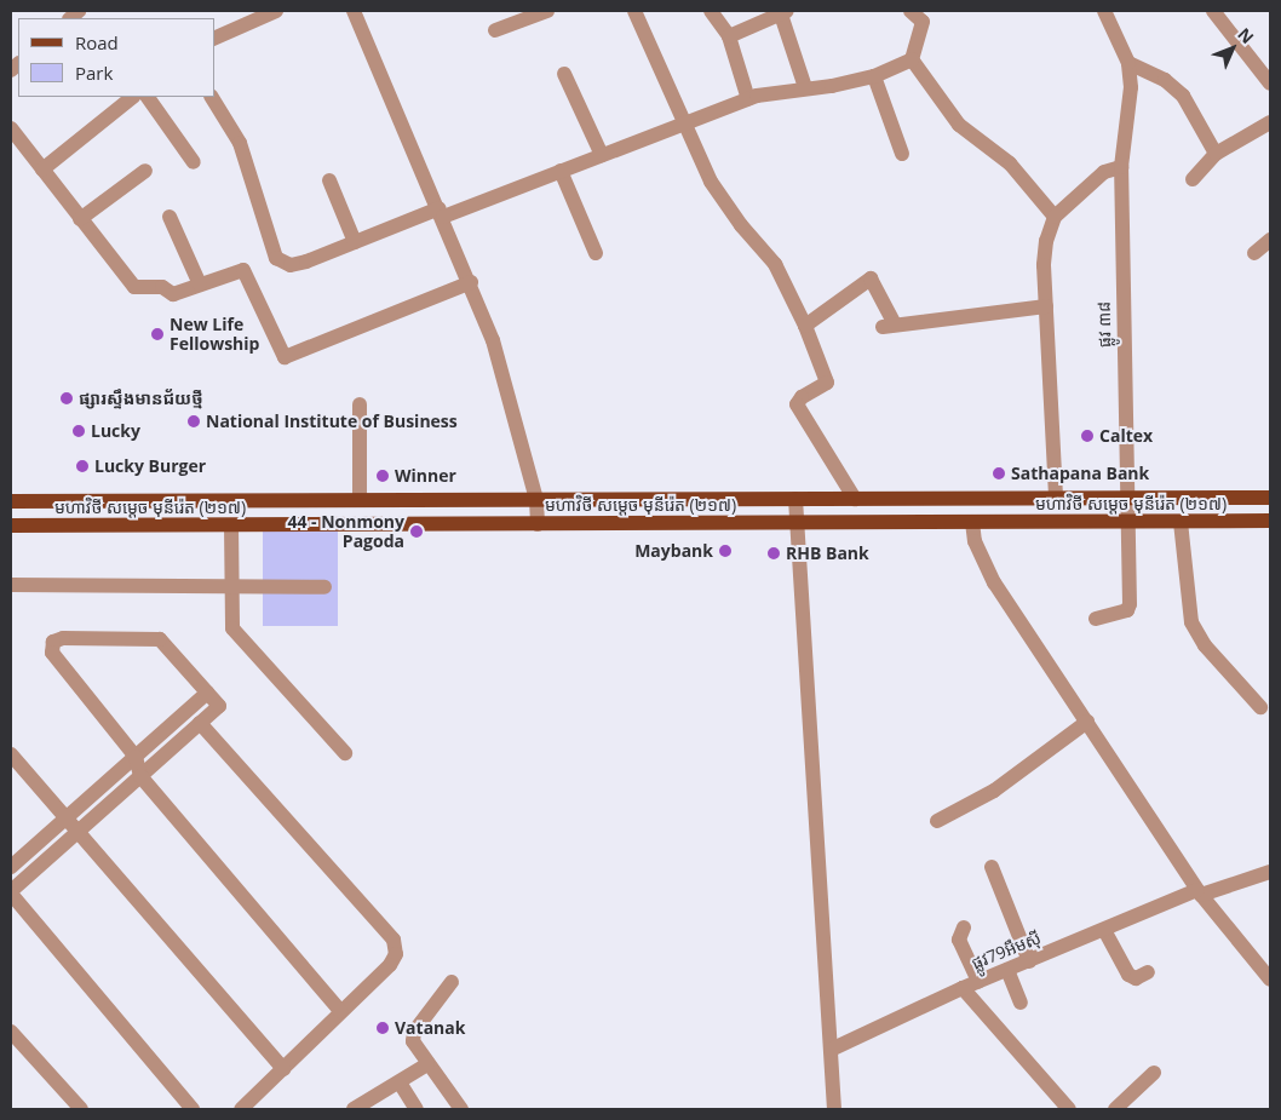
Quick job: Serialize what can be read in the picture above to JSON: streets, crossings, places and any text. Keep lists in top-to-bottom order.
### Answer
{
  "streets": {
    "main road": ["មហាវិថី សម្តេច មុនីរ៉េត (២១៧)"],
    "street": ["ផ្លូវ ៣៨", "ផ្លូវ79អឹមស៊ី"]
  },
  "crossings": [
    ["ផ្លូវ ៣៨", "មហាវិថី សម្តេច មុនីរ៉េត (២១៧)"]
  ],
  "places": [
    "New Life Fellowship",
    "ផ្សារស្ទឹងមានជ័យថ្មី",
    "National Institute of Business",
    "Lucky",
    "Caltex",
    "Lucky Burger",
    "Sathapana Bank",
    "Winner",
    "44 - Nonmony Pagoda",
    "Maybank",
    "RHB Bank",
    "Vatanak"
  ],
  "legend": ["Road", "Park"],
  "north": "top right"
}
